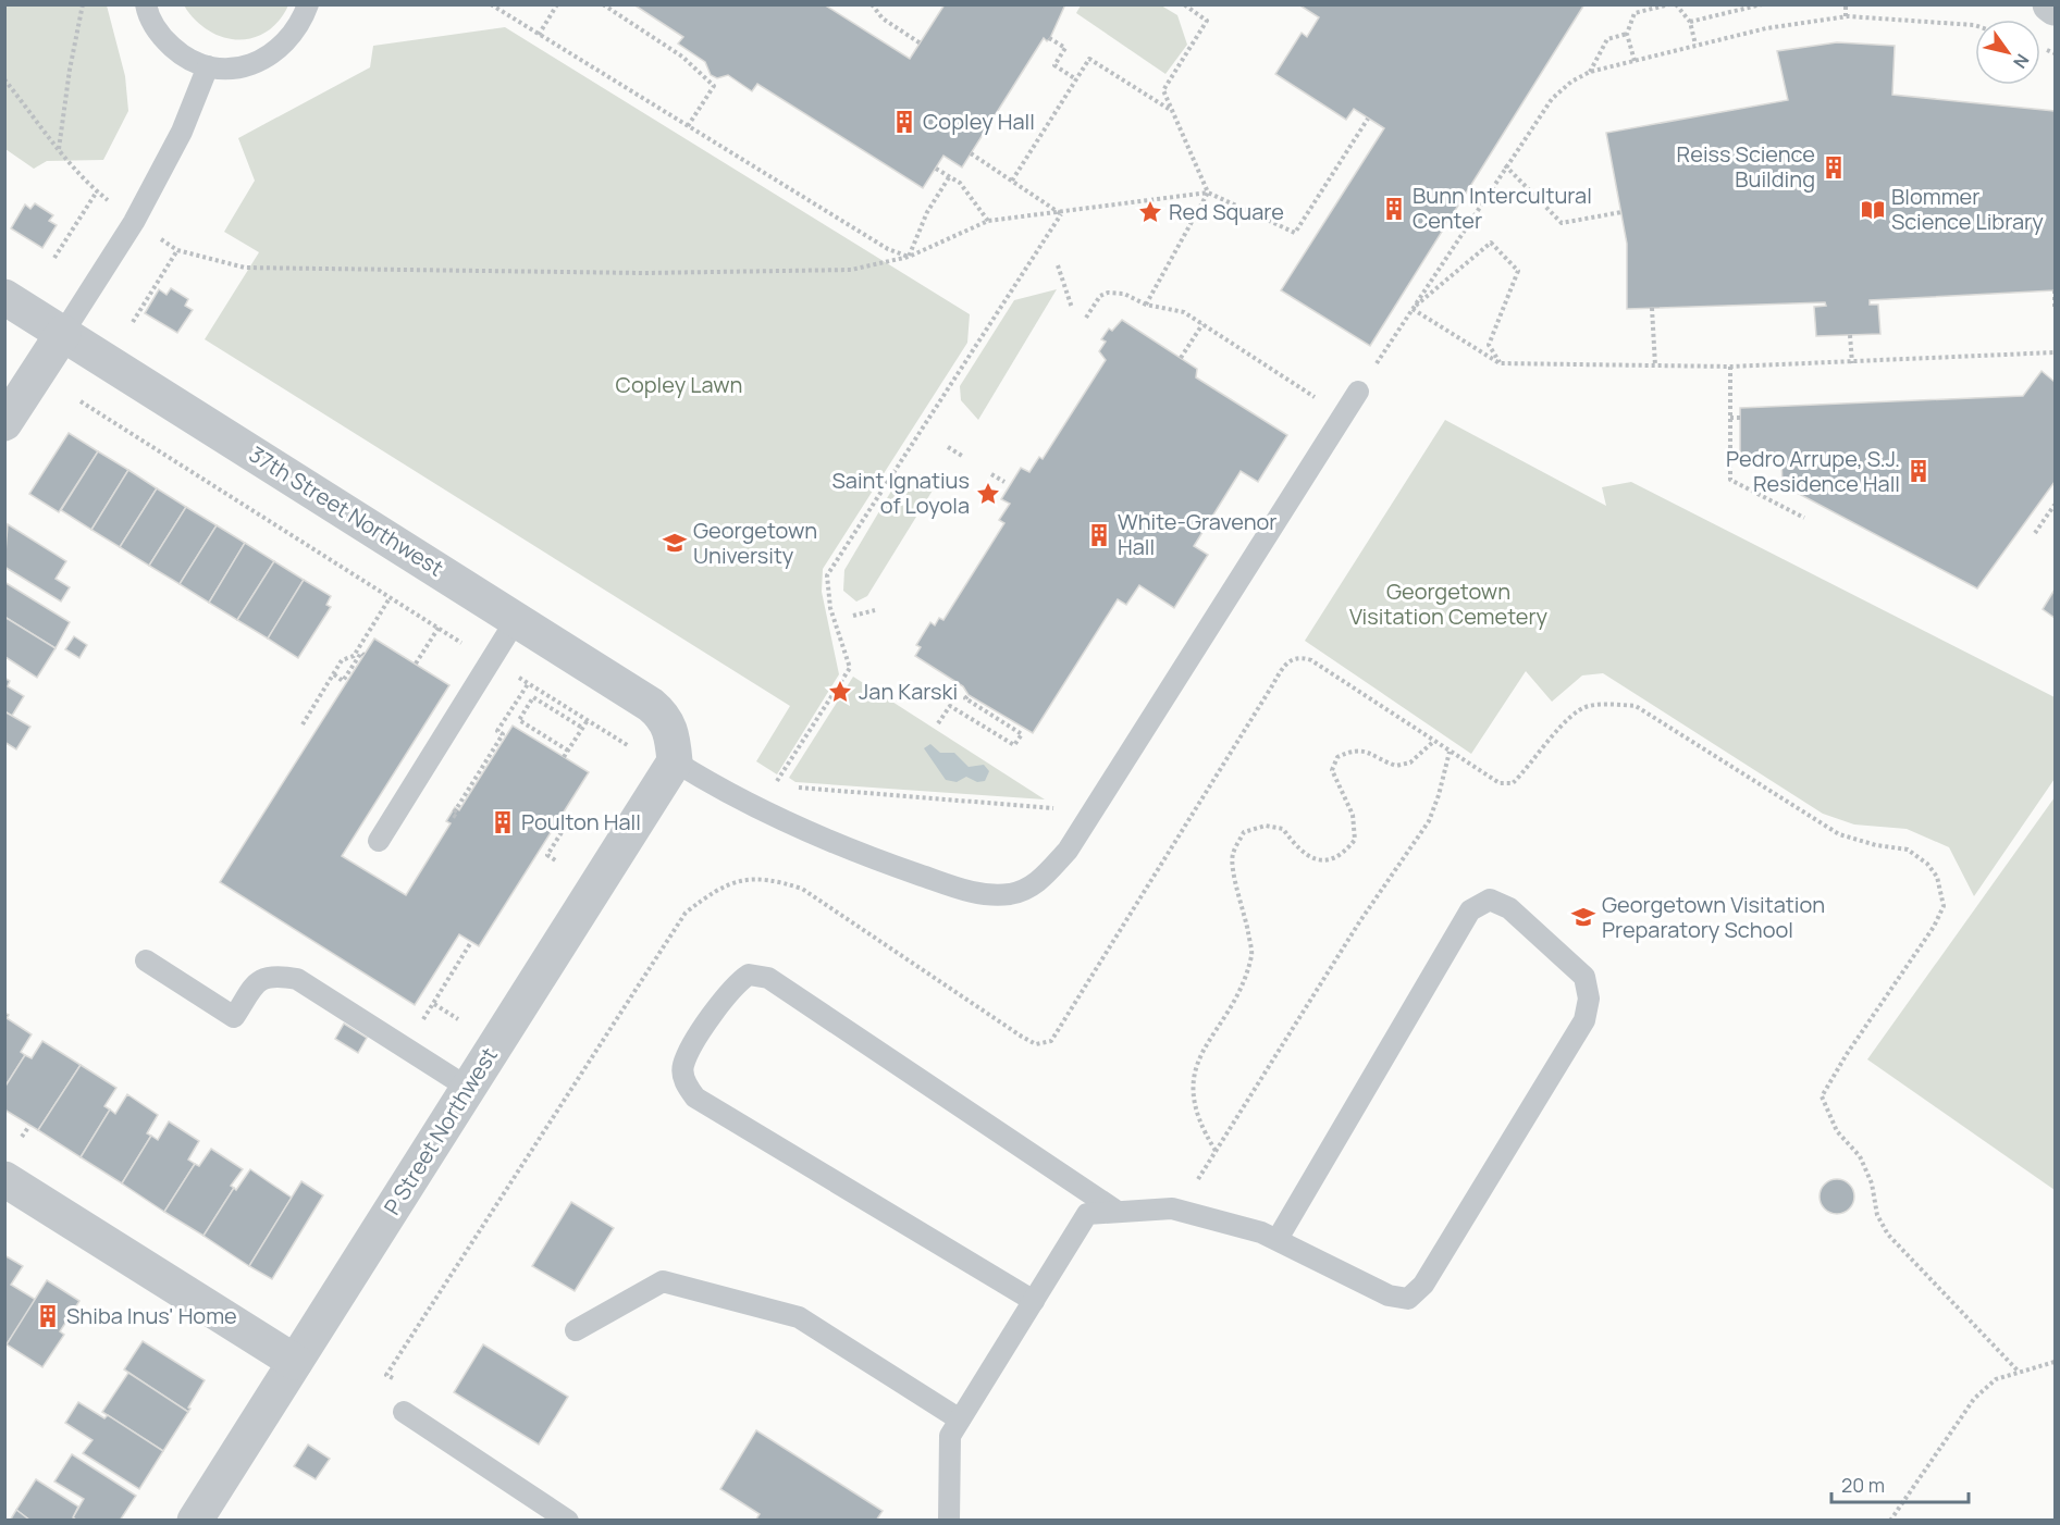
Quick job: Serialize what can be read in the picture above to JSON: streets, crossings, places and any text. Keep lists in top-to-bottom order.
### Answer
{
  "streets": {
    "street": ["37th Street Northwest", "P Street Northwest"]
  },
  "crossings": [
    ["37th Street Northwest", "P Street Northwest"]
  ],
  "parks": ["Copley Lawn", "Georgetown Visitation Cemetery"],
  "places": {
    "building": [
      "Copley Hall",
      "Reiss Science Building",
      "Bunn Intercultural Center",
      "Pedro Arrupe, S.J. Residence Hall",
      "White-Gravenor Hall",
      "Poulton Hall",
      "Shiba Inus' Home"
    ],
    "library": ["Blommer Science Library"],
    "place": ["Red Square", "Saint Ignatius of Loyola", "Jan Karski"],
    "school or university": ["Georgetown University", "Georgetown Visitation Preparatory School"]
  },
  "scale_bar": "20 m",
  "north": "bottom right"
}
